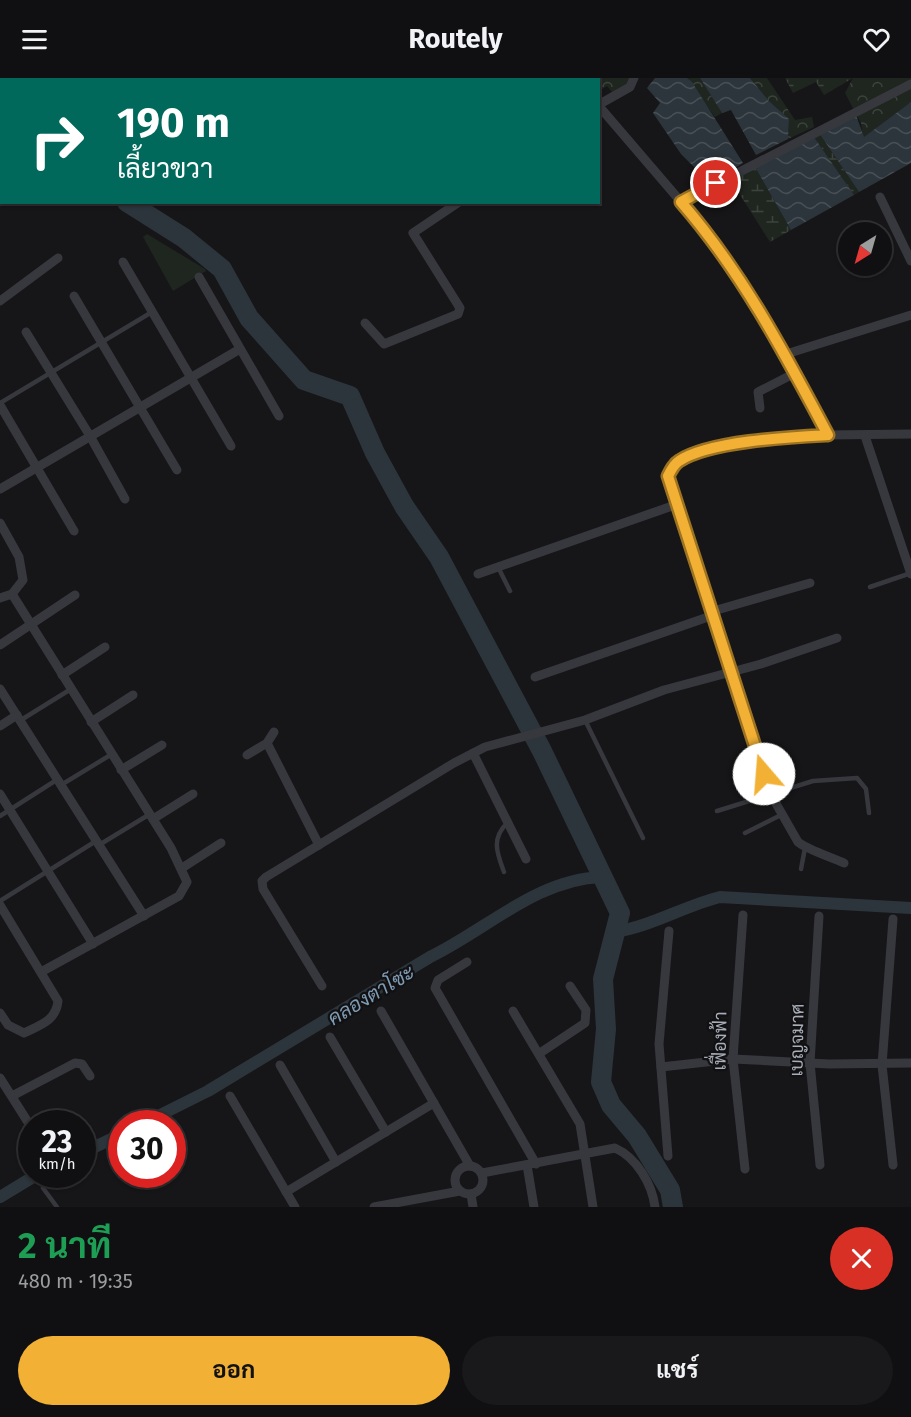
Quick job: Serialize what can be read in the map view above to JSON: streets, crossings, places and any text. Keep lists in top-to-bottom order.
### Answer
{
  "streets": {
    "street": ["เบญจมาศ", "เฟื่องฟ้า"]
  },
  "water": ["คลองตาโซะ"],
  "north": "bottom left",
  "page": {
    "header": "Routely",
    "turn": ["190 m", "เลี้ยวขวา"],
    "speed": "23 km/h",
    "limit": "30",
    "heading": ["2 นาที", "480 m · 19:35"],
    "buttons": ["ออก", "แชร์"]
  }
}
